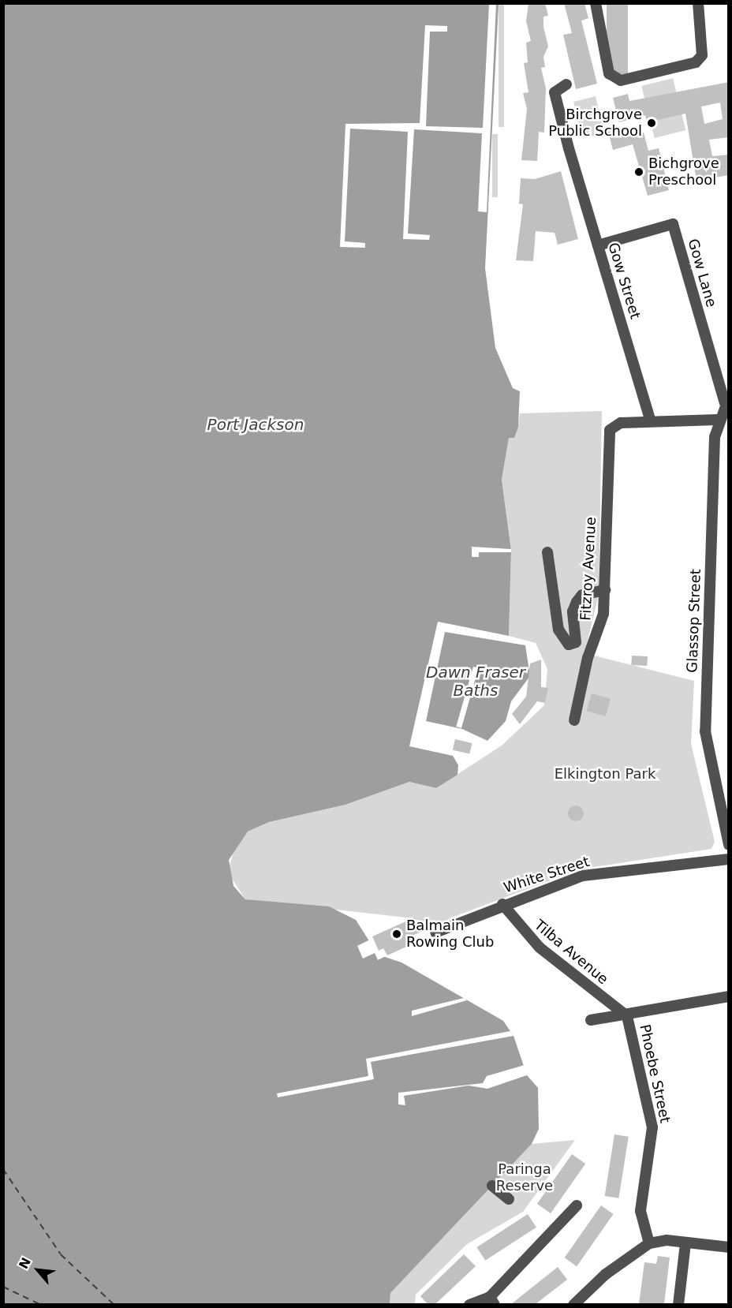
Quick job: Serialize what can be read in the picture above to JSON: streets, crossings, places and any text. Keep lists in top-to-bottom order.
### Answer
{
  "streets": {
    "street": [
      "Gow Lane",
      "Gow Street",
      "Fitzroy Avenue",
      "Glassop Street",
      "White Street",
      "Tilba Avenue",
      "Phoebe Street"
    ]
  },
  "crossings": [
    ["Gow Lane", "Gow Street"],
    ["Gow Lane", "Glassop Street"],
    ["Gow Street", "Fitzroy Avenue"],
    ["White Street", "Tilba Avenue"],
    ["Tilba Avenue", "Phoebe Street"]
  ],
  "water": ["Port Jackson", "Dawn Fraser Baths"],
  "parks": ["Elkington Park", "Paringa Reserve"],
  "places": ["Birchgrove Public School", "Bichgrove Preschool", "Balmain Rowing Club"],
  "north": "top left"
}
